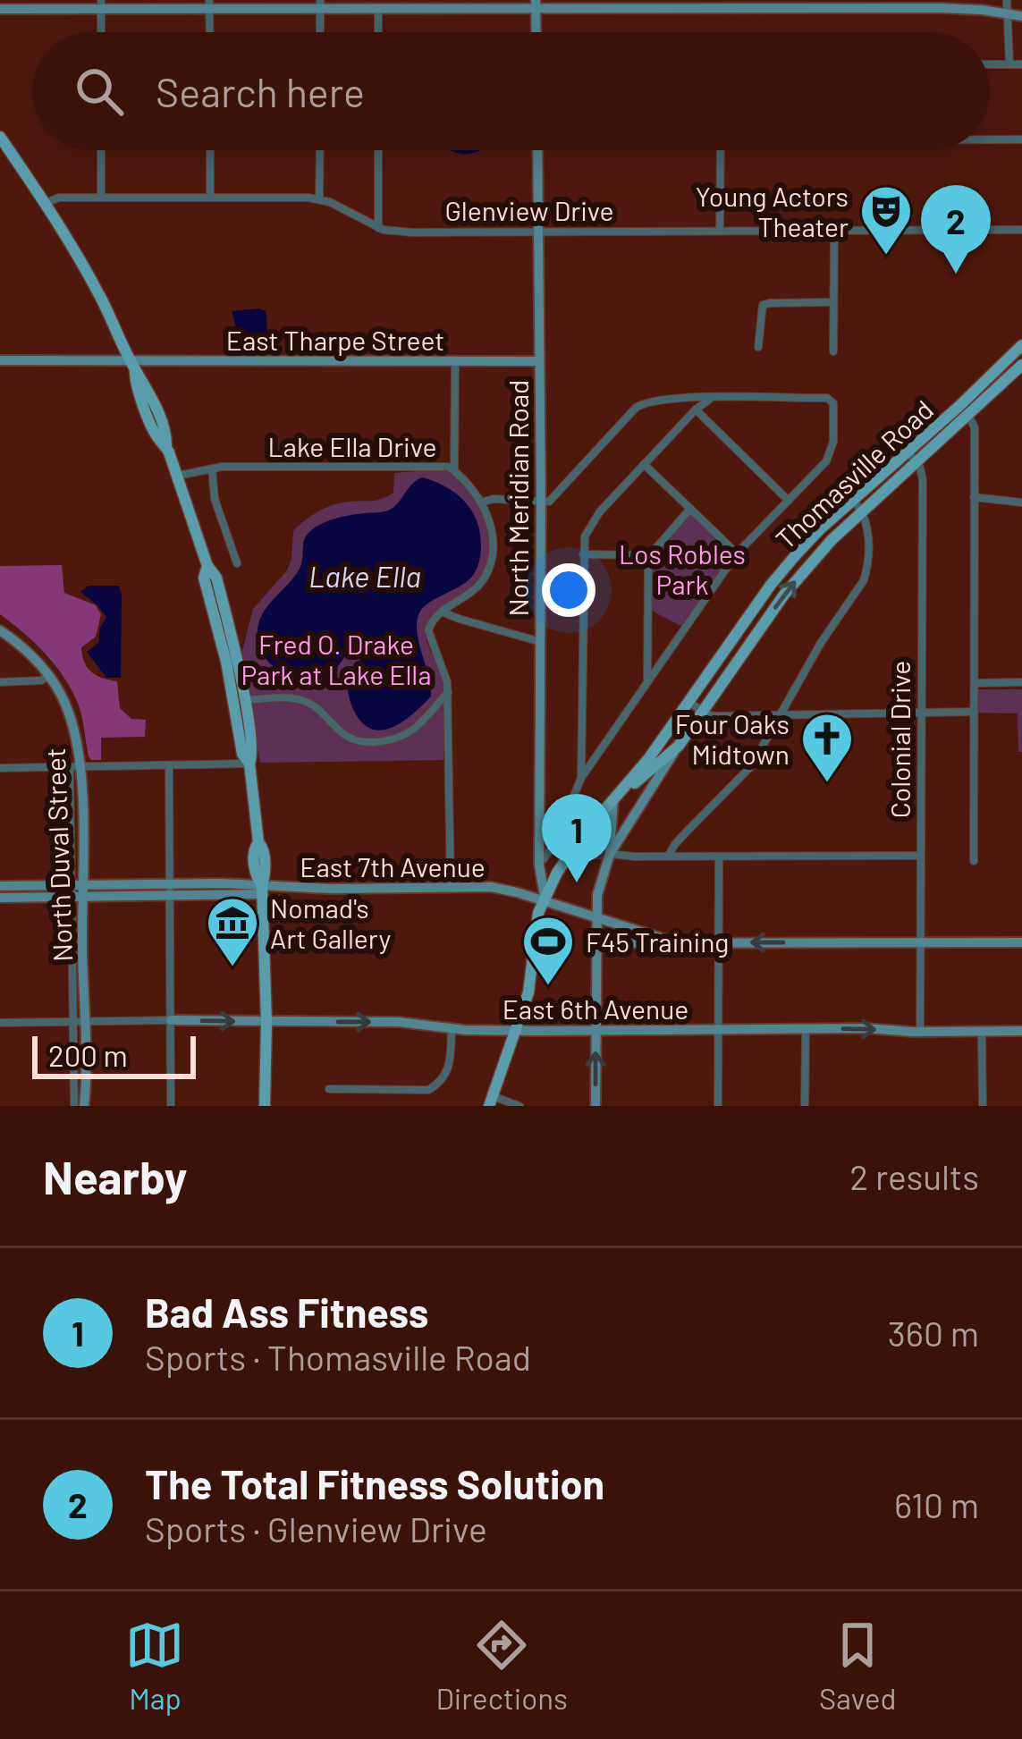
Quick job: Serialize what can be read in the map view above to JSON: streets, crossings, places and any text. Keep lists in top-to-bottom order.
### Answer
{
  "streets": {
    "main road": ["Thomasville Road"],
    "street": [
      "Glenview Drive",
      "East Tharpe Street",
      "Lake Ella Drive",
      "North Meridian Road",
      "Colonial Drive",
      "North Duval Street",
      "East 7th Avenue",
      "East 6th Avenue"
    ]
  },
  "crossings": [
    ["Glenview Drive", "North Meridian Road"],
    ["East Tharpe Street", "North Meridian Road"],
    ["Thomasville Road", "North Meridian Road"],
    ["Thomasville Road", "Colonial Drive"],
    ["Thomasville Road", "East 7th Avenue"],
    ["Thomasville Road", "East 6th Avenue"],
    ["North Meridian Road", "East 7th Avenue"],
    ["Colonial Drive", "East 7th Avenue"],
    ["Colonial Drive", "East 6th Avenue"],
    ["North Duval Street", "East 7th Avenue"]
  ],
  "one_way": ["East 6th Avenue"],
  "water": ["Lake Ella"],
  "parks": ["Los Robles Park", "Fred O. Drake Park at Lake Ella"],
  "places": {
    "theatre": ["Young Actors Theater"],
    "church": ["Four Oaks Midtown"],
    "museum": ["Nomad's Art Gallery"],
    "sports": ["F45 Training"]
  },
  "scale_bar": "200 m",
  "page": {
    "search": "Search here",
    "pins": ["2", "1"],
    "scale": "200 m",
    "heading": ["Nearby", "2 results"],
    "list": [
      {
        "mark": "1",
        "name": "Bad Ass Fitness",
        "note": "Sports · Thomasville Road",
        "value": "360 m"
      },
      {
        "mark": "2",
        "name": "The Total Fitness Solution",
        "note": "Sports · Glenview Drive",
        "value": "610 m"
      }
    ],
    "nav": ["Map", "Directions", "Saved"]
  }
}
